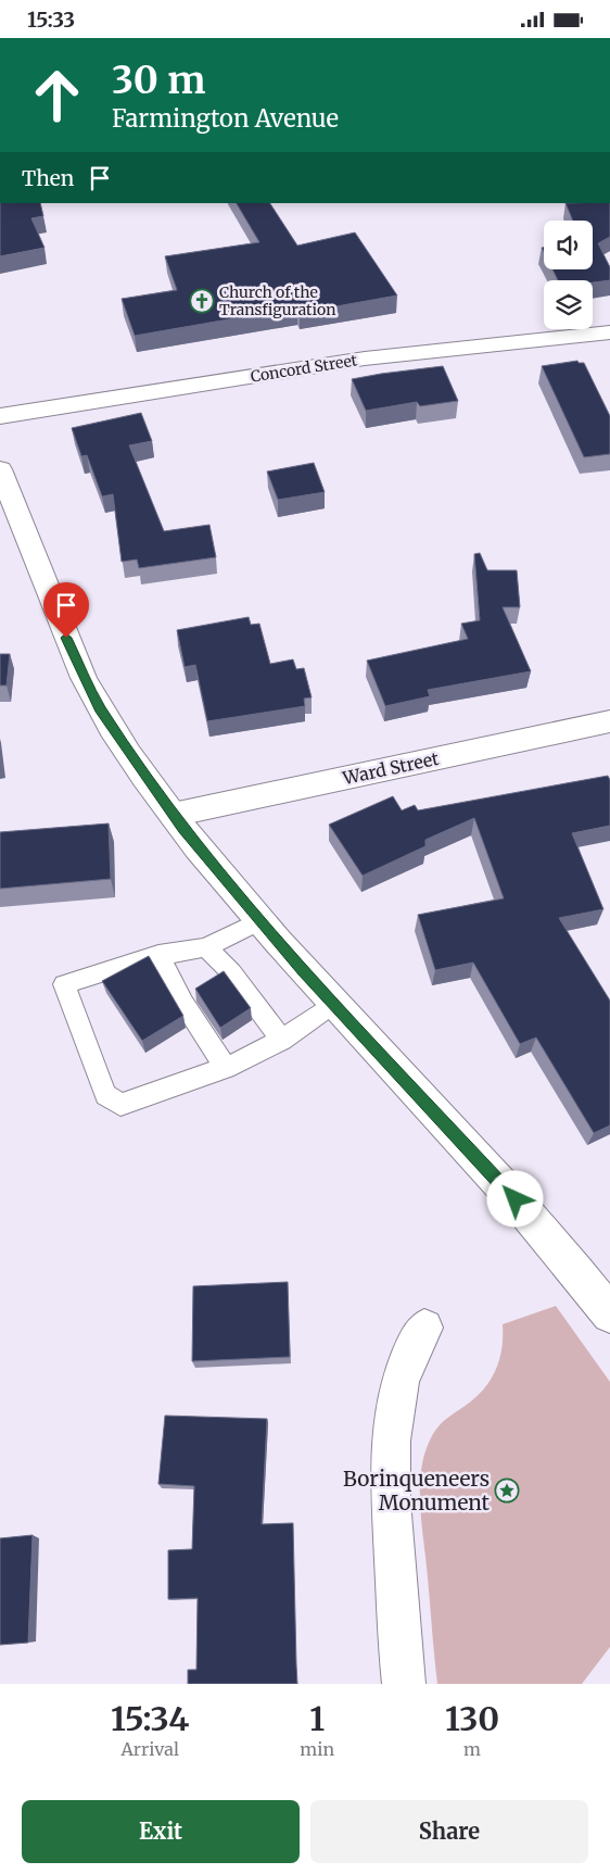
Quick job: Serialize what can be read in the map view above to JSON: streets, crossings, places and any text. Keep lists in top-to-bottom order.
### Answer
{
  "streets": {
    "street": ["Concord Street", "Ward Street"]
  },
  "places": {
    "church": ["Church of the Transfiguration"],
    "place": ["Borinqueneers Monument"]
  },
  "page": {
    "status": "15:33",
    "turn": ["30 m", "Farmington Avenue"],
    "then": "Then",
    "eta": [
      "15:34",
      "Arrival",
      "1",
      "min",
      "130",
      "m"
    ],
    "buttons": ["Exit", "Share"]
  }
}
